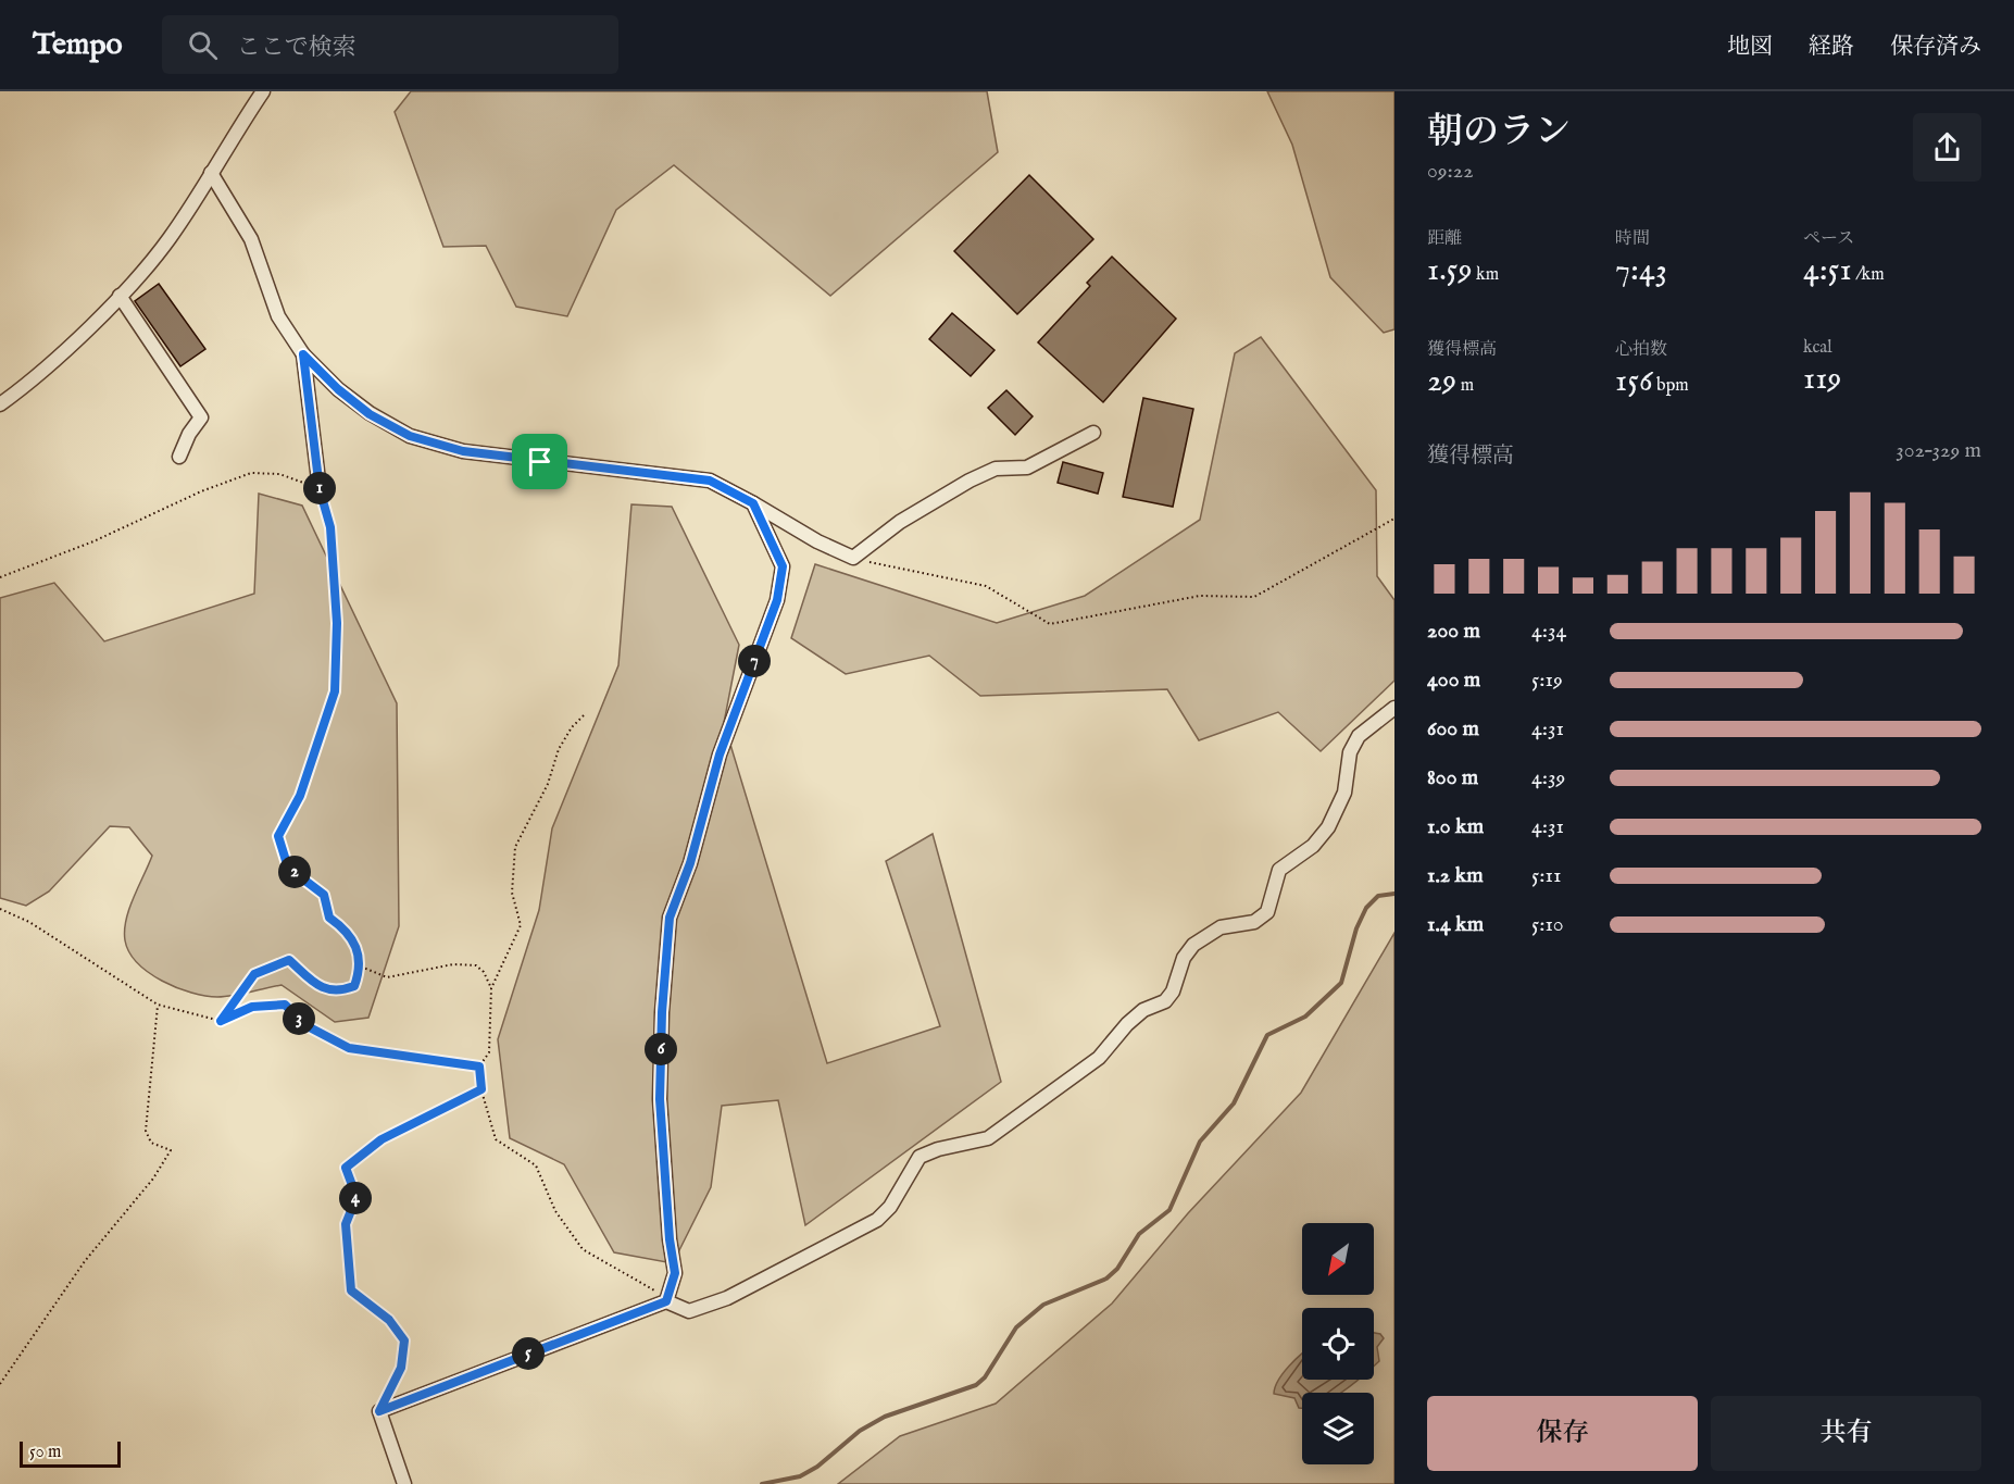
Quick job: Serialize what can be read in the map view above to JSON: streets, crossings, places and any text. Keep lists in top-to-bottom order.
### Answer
{
  "scale_bar": "50 m",
  "north": "bottom left",
  "page": {
    "header": "Tempo",
    "search": "ここで検索",
    "nav": ["地図", "経路", "保存済み"],
    "heading": ["朝のラン", "09:22"],
    "stats": [
      ["距離", "1.59 km"],
      ["時間", "7:43"],
      ["ペース", "4:51 /km"],
      ["獲得標高", "29 m"],
      ["心拍数", "156 bpm"],
      ["kcal", "119"]
    ],
    "chart": ["獲得標高", "302–329 m"],
    "pins": [
      "1",
      "7",
      "2",
      "3",
      "6",
      "4",
      "5"
    ],
    "list": [
      {
        "name": "200 m",
        "note": "4:34"
      },
      {
        "name": "400 m",
        "note": "5:19"
      },
      {
        "name": "600 m",
        "note": "4:31"
      },
      {
        "name": "800 m",
        "note": "4:39"
      },
      {
        "name": "1.0 km",
        "note": "4:31"
      },
      {
        "name": "1.2 km",
        "note": "5:11"
      },
      {
        "name": "1.4 km",
        "note": "5:10"
      }
    ],
    "buttons": ["保存", "共有"],
    "scale": "50 m"
  }
}
